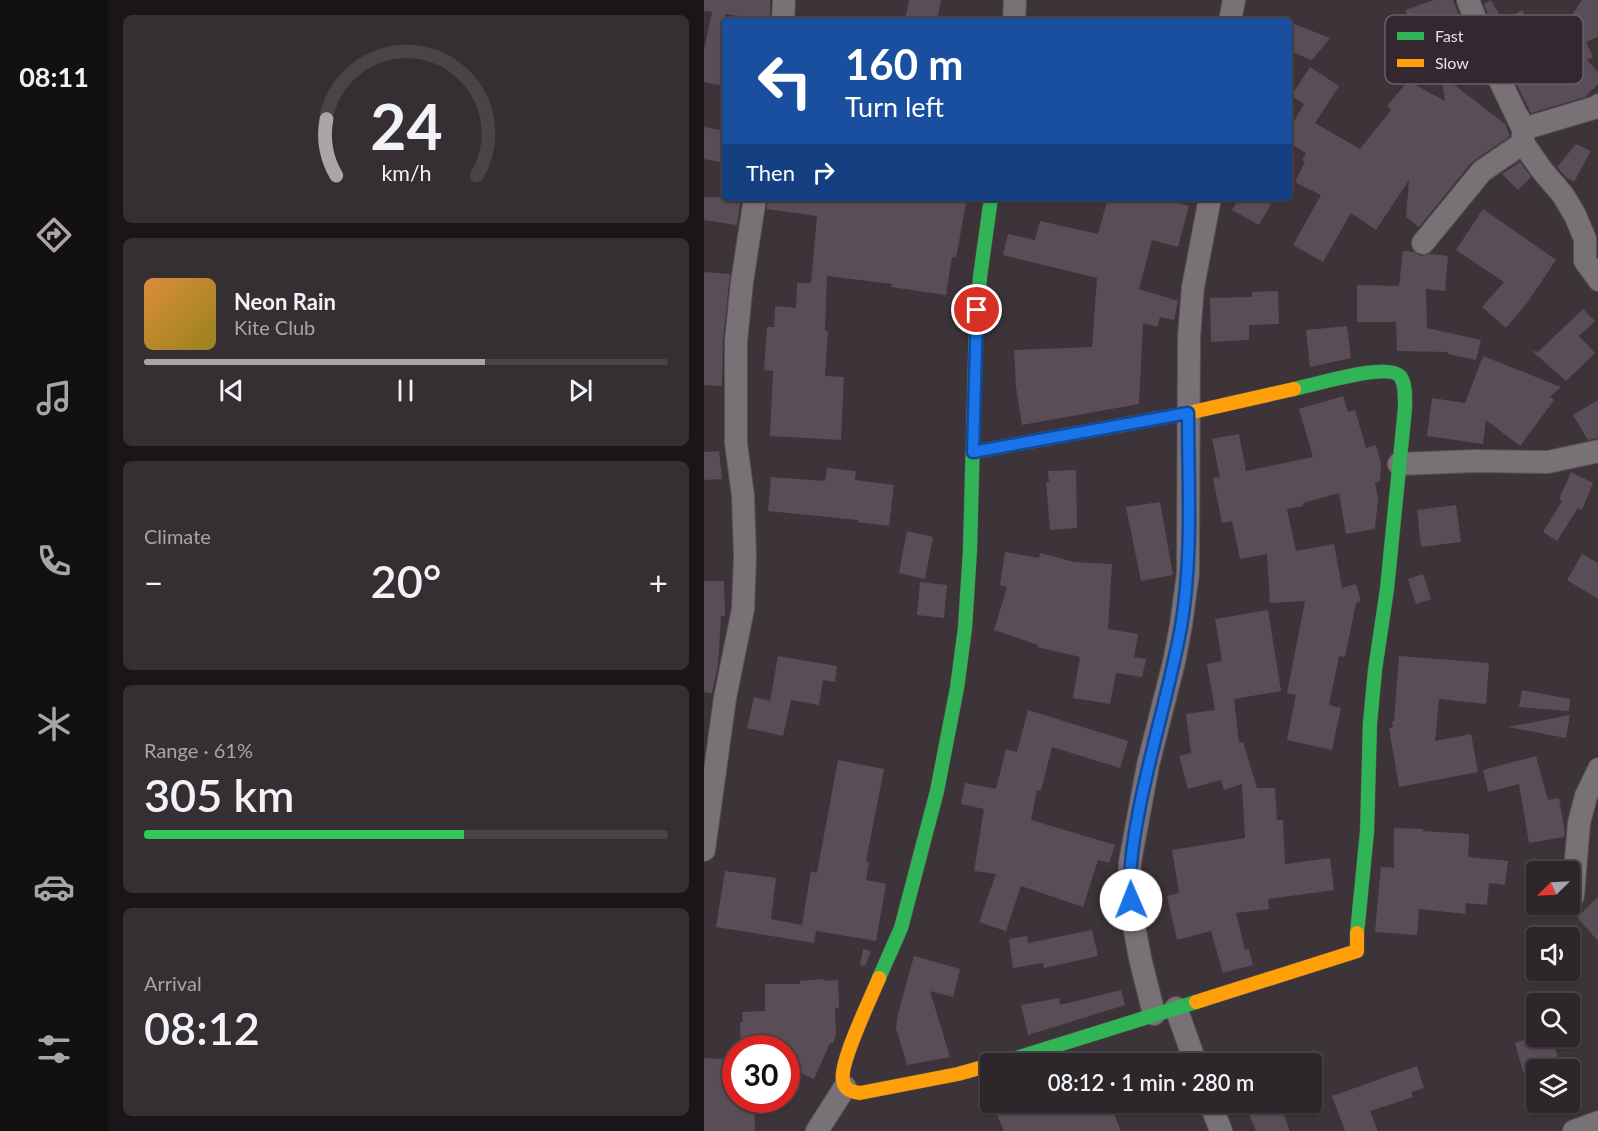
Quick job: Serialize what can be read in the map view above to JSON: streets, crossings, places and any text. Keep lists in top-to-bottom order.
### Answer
{
  "legend": ["Fast", "Slow"],
  "north": "bottom left",
  "page": {
    "tabs": "08:11",
    "turn": ["160 m", "Turn left"],
    "then": "Then",
    "song": ["Neon Rain", "Kite Club"],
    "tile": [
      "Climate",
      ["Range · 61%", "305 km"],
      ["Arrival", "08:12"]
    ],
    "heat": ["−", "20°", "+"],
    "limit": "30",
    "trip": "08:12 · 1 min · 280 m",
    "gauge": ["24", "km/h"]
  }
}
